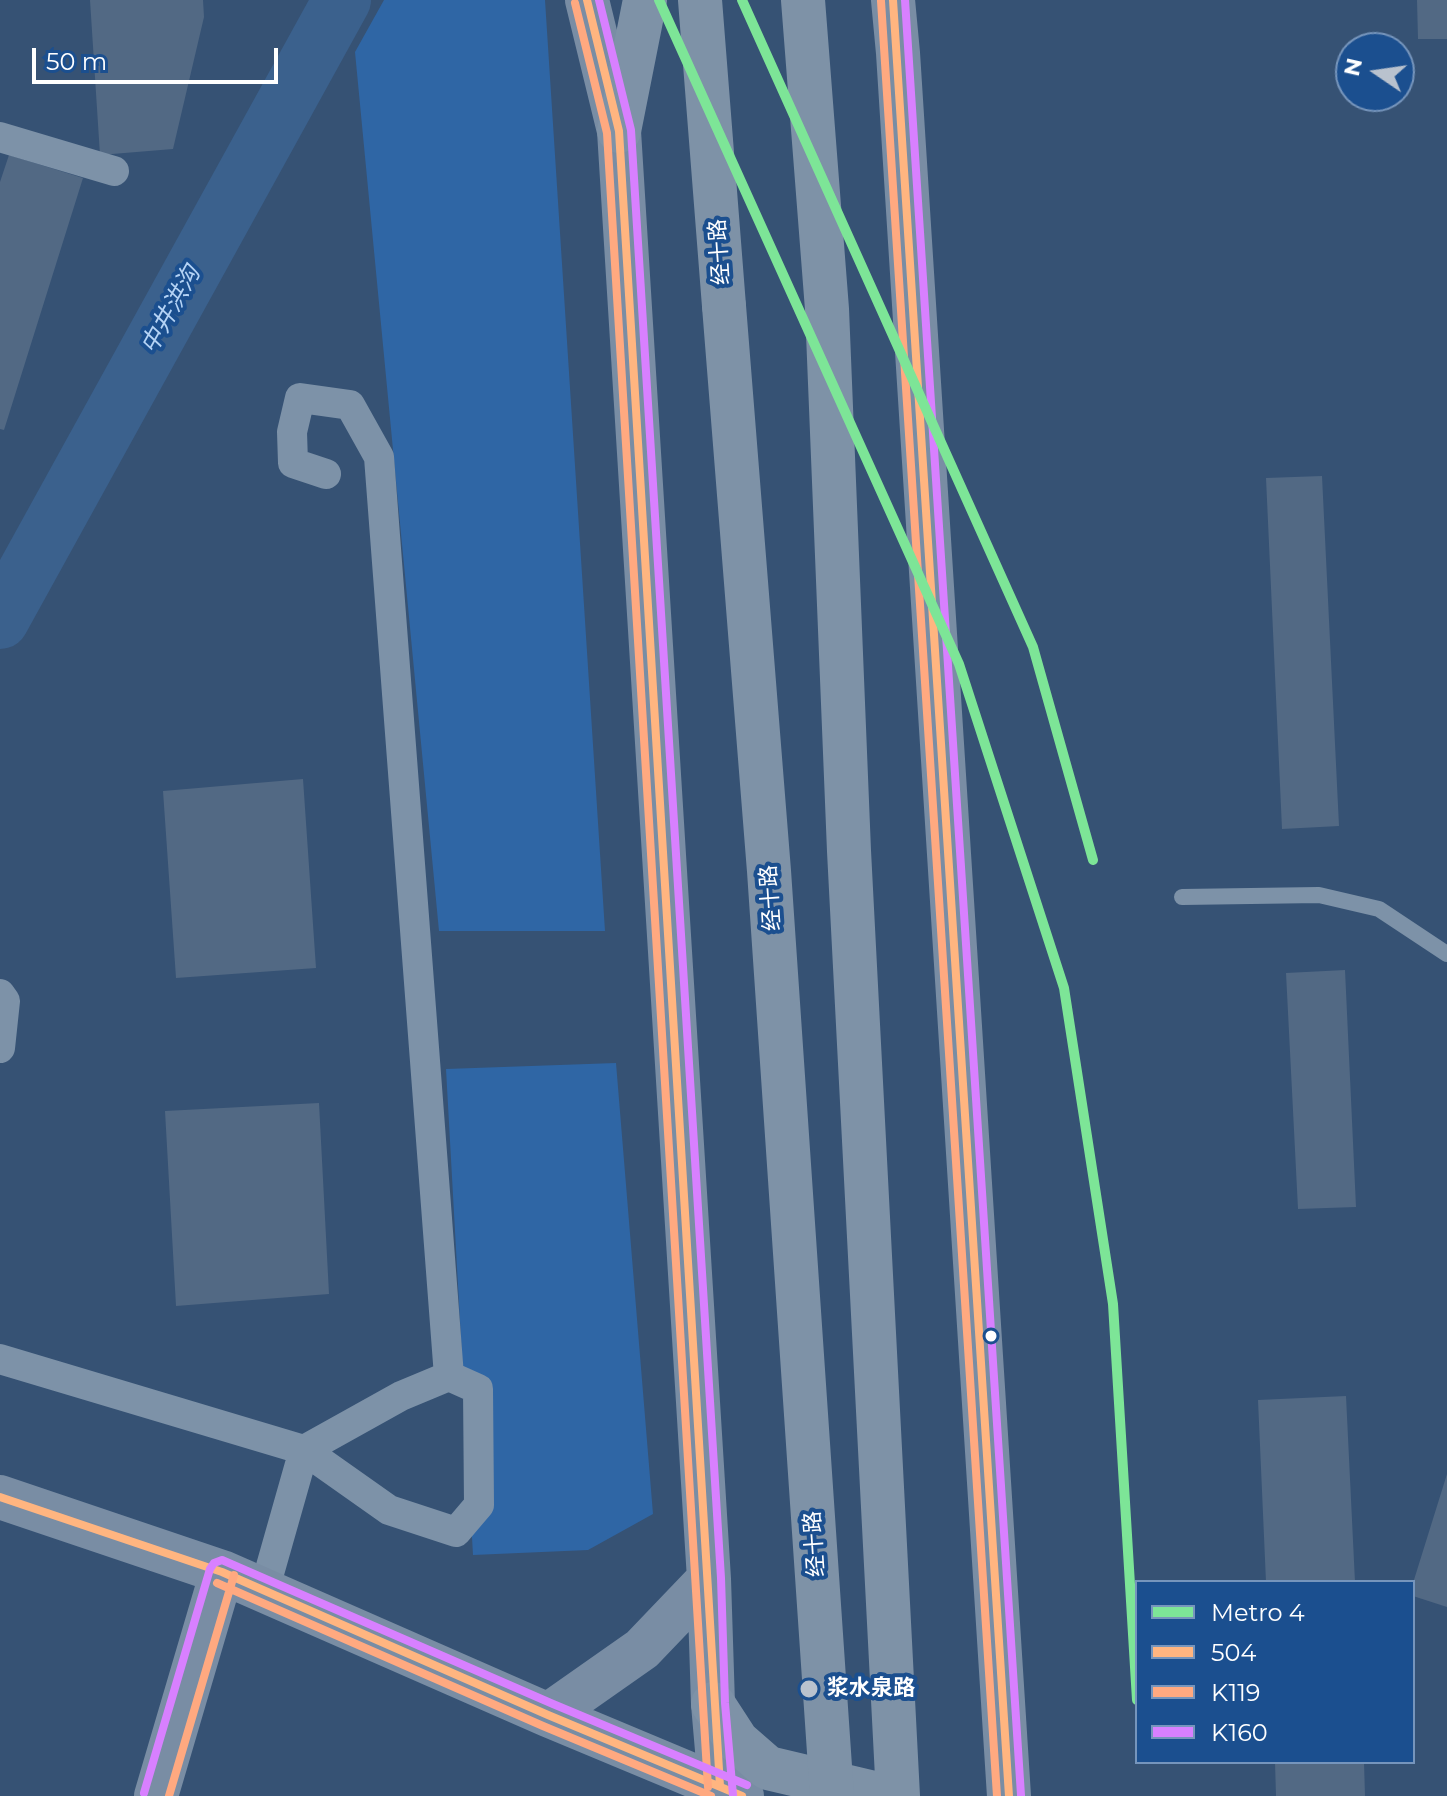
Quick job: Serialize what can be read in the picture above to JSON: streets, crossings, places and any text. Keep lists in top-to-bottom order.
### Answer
{
  "streets": {
    "highway": ["经十路"]
  },
  "water": ["中井洪沟"],
  "places": ["浆水泉路"],
  "lines": [
    "metro line 4",
    "transit line 504",
    "transit line K160",
    "transit line K119"
  ],
  "legend": [
    "Metro 4",
    "504",
    "K119",
    "K160"
  ],
  "scale_bar": "50 m",
  "north": "left"
}
